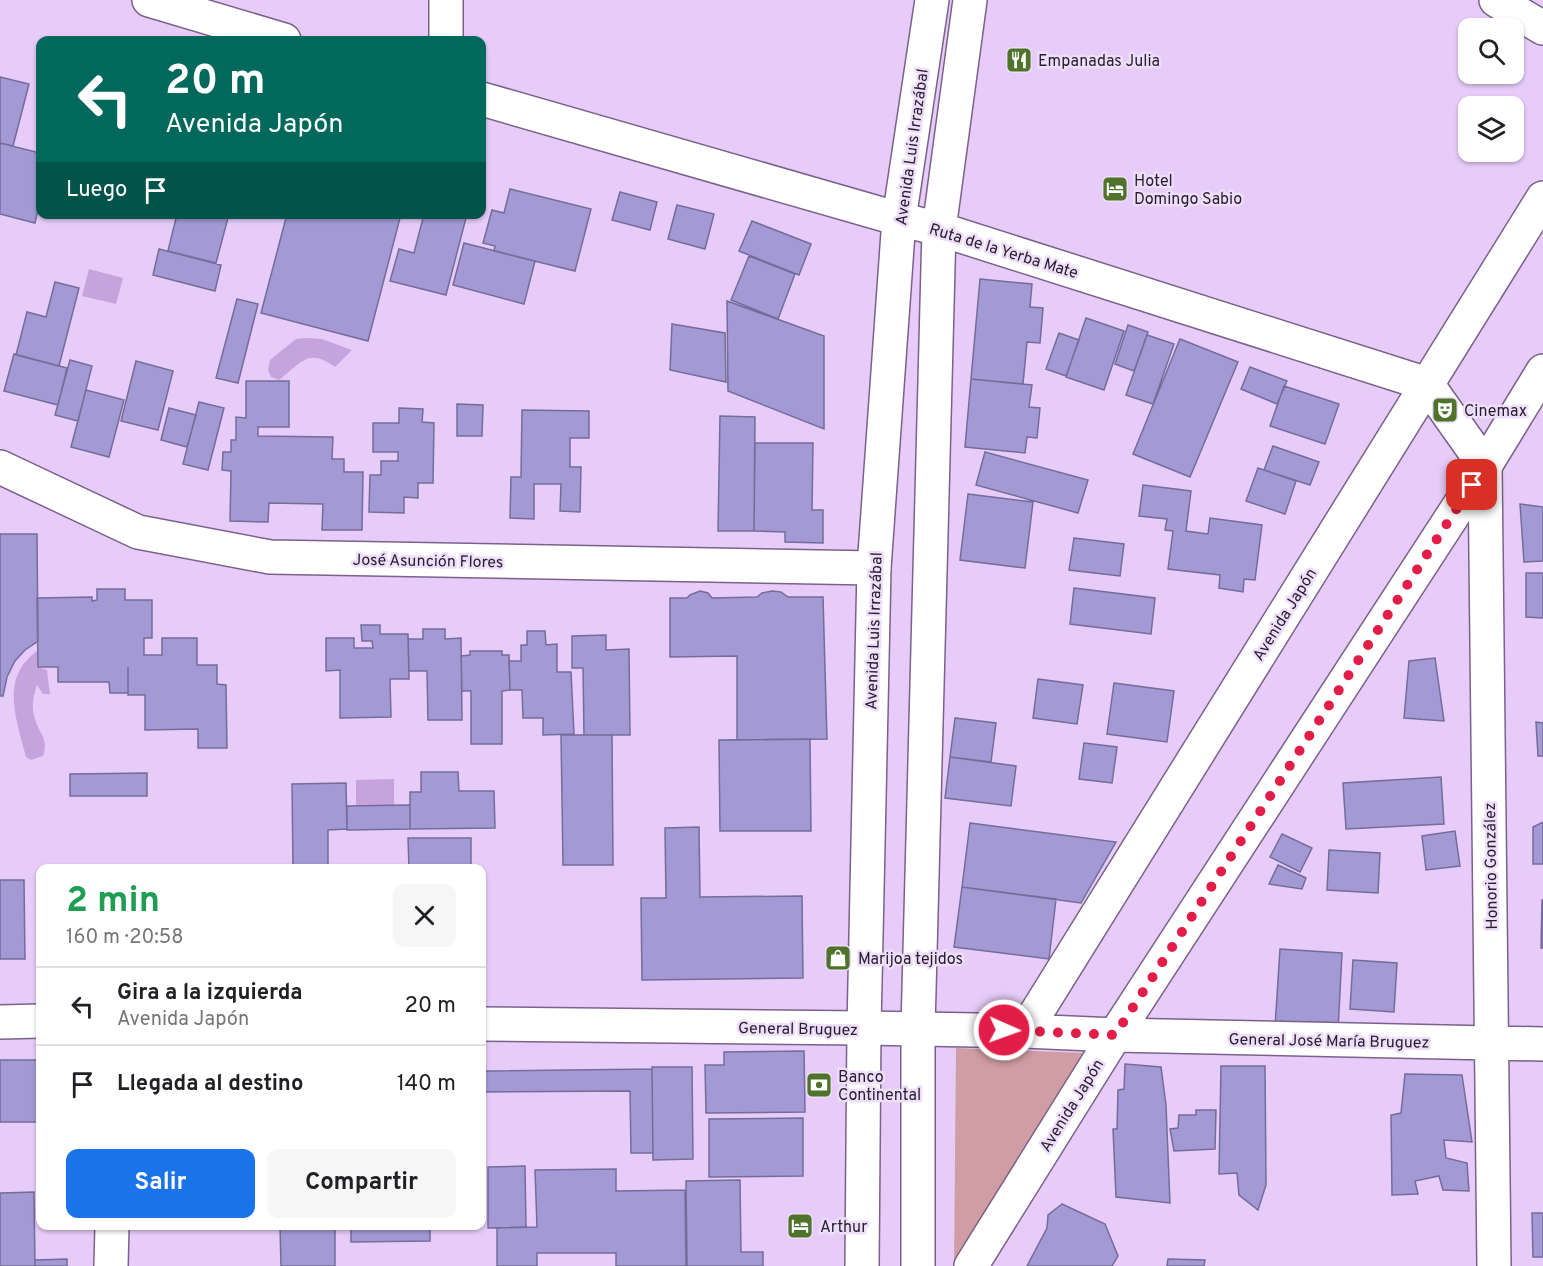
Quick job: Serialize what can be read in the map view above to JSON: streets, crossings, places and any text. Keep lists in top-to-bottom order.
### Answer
{
  "streets": {
    "main road": [
      "Avenida Luis Irrazábal",
      "Ruta de la Yerba Mate",
      "José Asunción Flores",
      "Avenida Japón",
      "Honorio González",
      "General Bruguez",
      "General José María Bruguez"
    ]
  },
  "crossings": [
    ["Avenida Luis Irrazábal", "Ruta de la Yerba Mate"],
    ["Avenida Luis Irrazábal", "José Asunción Flores"],
    ["Avenida Luis Irrazábal", "General Bruguez"],
    ["Ruta de la Yerba Mate", "Avenida Japón"],
    ["Avenida Japón", "Honorio González"],
    ["Avenida Japón", "General Bruguez"],
    ["Avenida Japón", "General José María Bruguez"],
    ["Honorio González", "General José María Bruguez"],
    ["General Bruguez", "General José María Bruguez"]
  ],
  "places": {
    "restaurant": ["Empanadas Julia"],
    "hotel": ["Hotel Domingo Sabio", "Arthur"],
    "theatre": ["Cinemax"],
    "shop": ["Marijoa tejidos"],
    "bank": ["Banco Continental"]
  },
  "page": {
    "turn": ["20 m", "Avenida Japón"],
    "then": "Luego",
    "heading": ["2 min", "160 m · 20:58"],
    "list": [
      {
        "name": "Gira a la izquierda",
        "note": "Avenida Japón",
        "value": "20 m"
      },
      {
        "name": "Llegada al destino",
        "value": "140 m"
      }
    ],
    "buttons": ["Salir", "Compartir"]
  }
}
